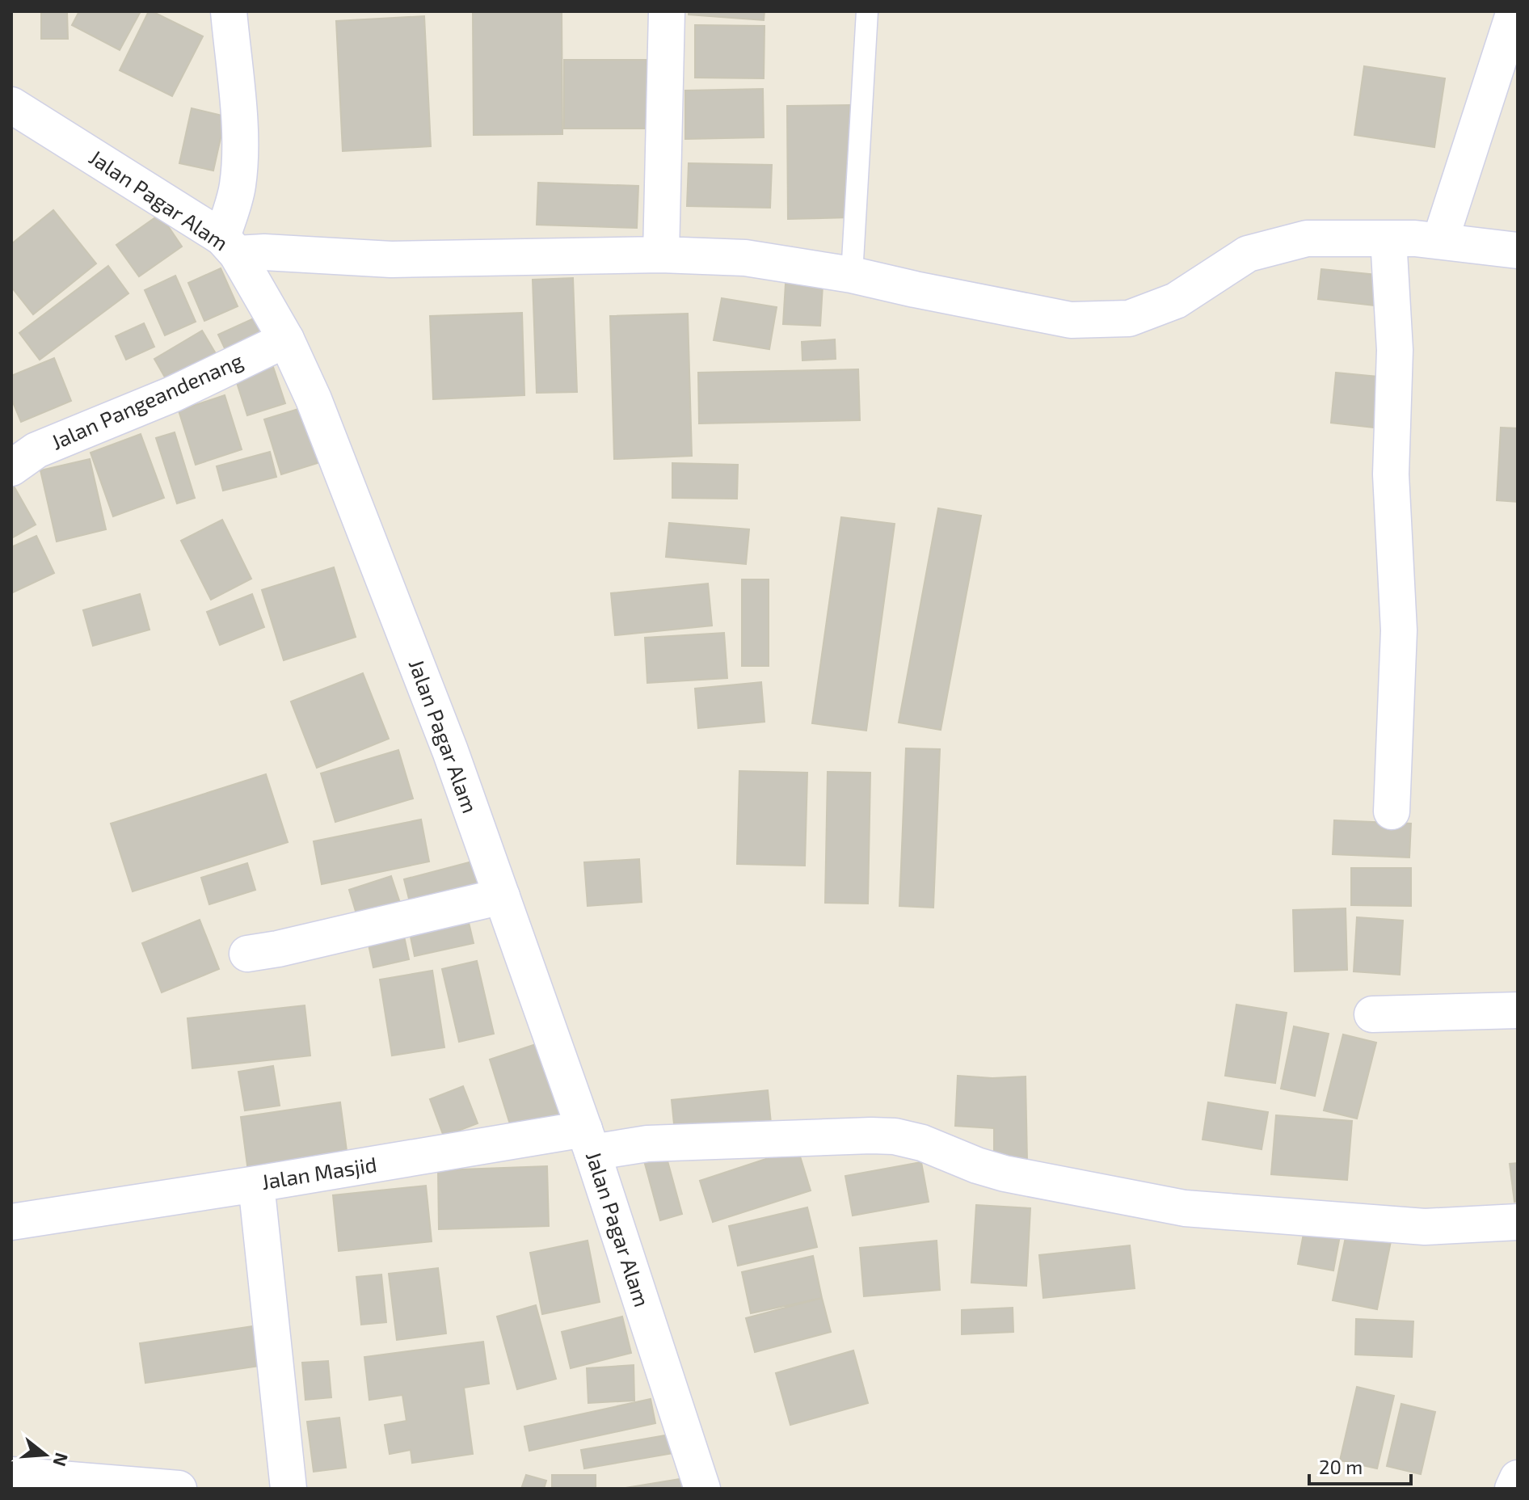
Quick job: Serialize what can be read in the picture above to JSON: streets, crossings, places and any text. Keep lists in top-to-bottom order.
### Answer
{
  "streets": {
    "street": ["Jalan Pagar Alam", "Jalan Pangeandenang", "Jalan Masjid"]
  },
  "crossings": [
    ["Jalan Pagar Alam", "Jalan Pangeandenang"],
    ["Jalan Pagar Alam", "Jalan Masjid"]
  ],
  "scale_bar": "20 m",
  "north": "right"
}
